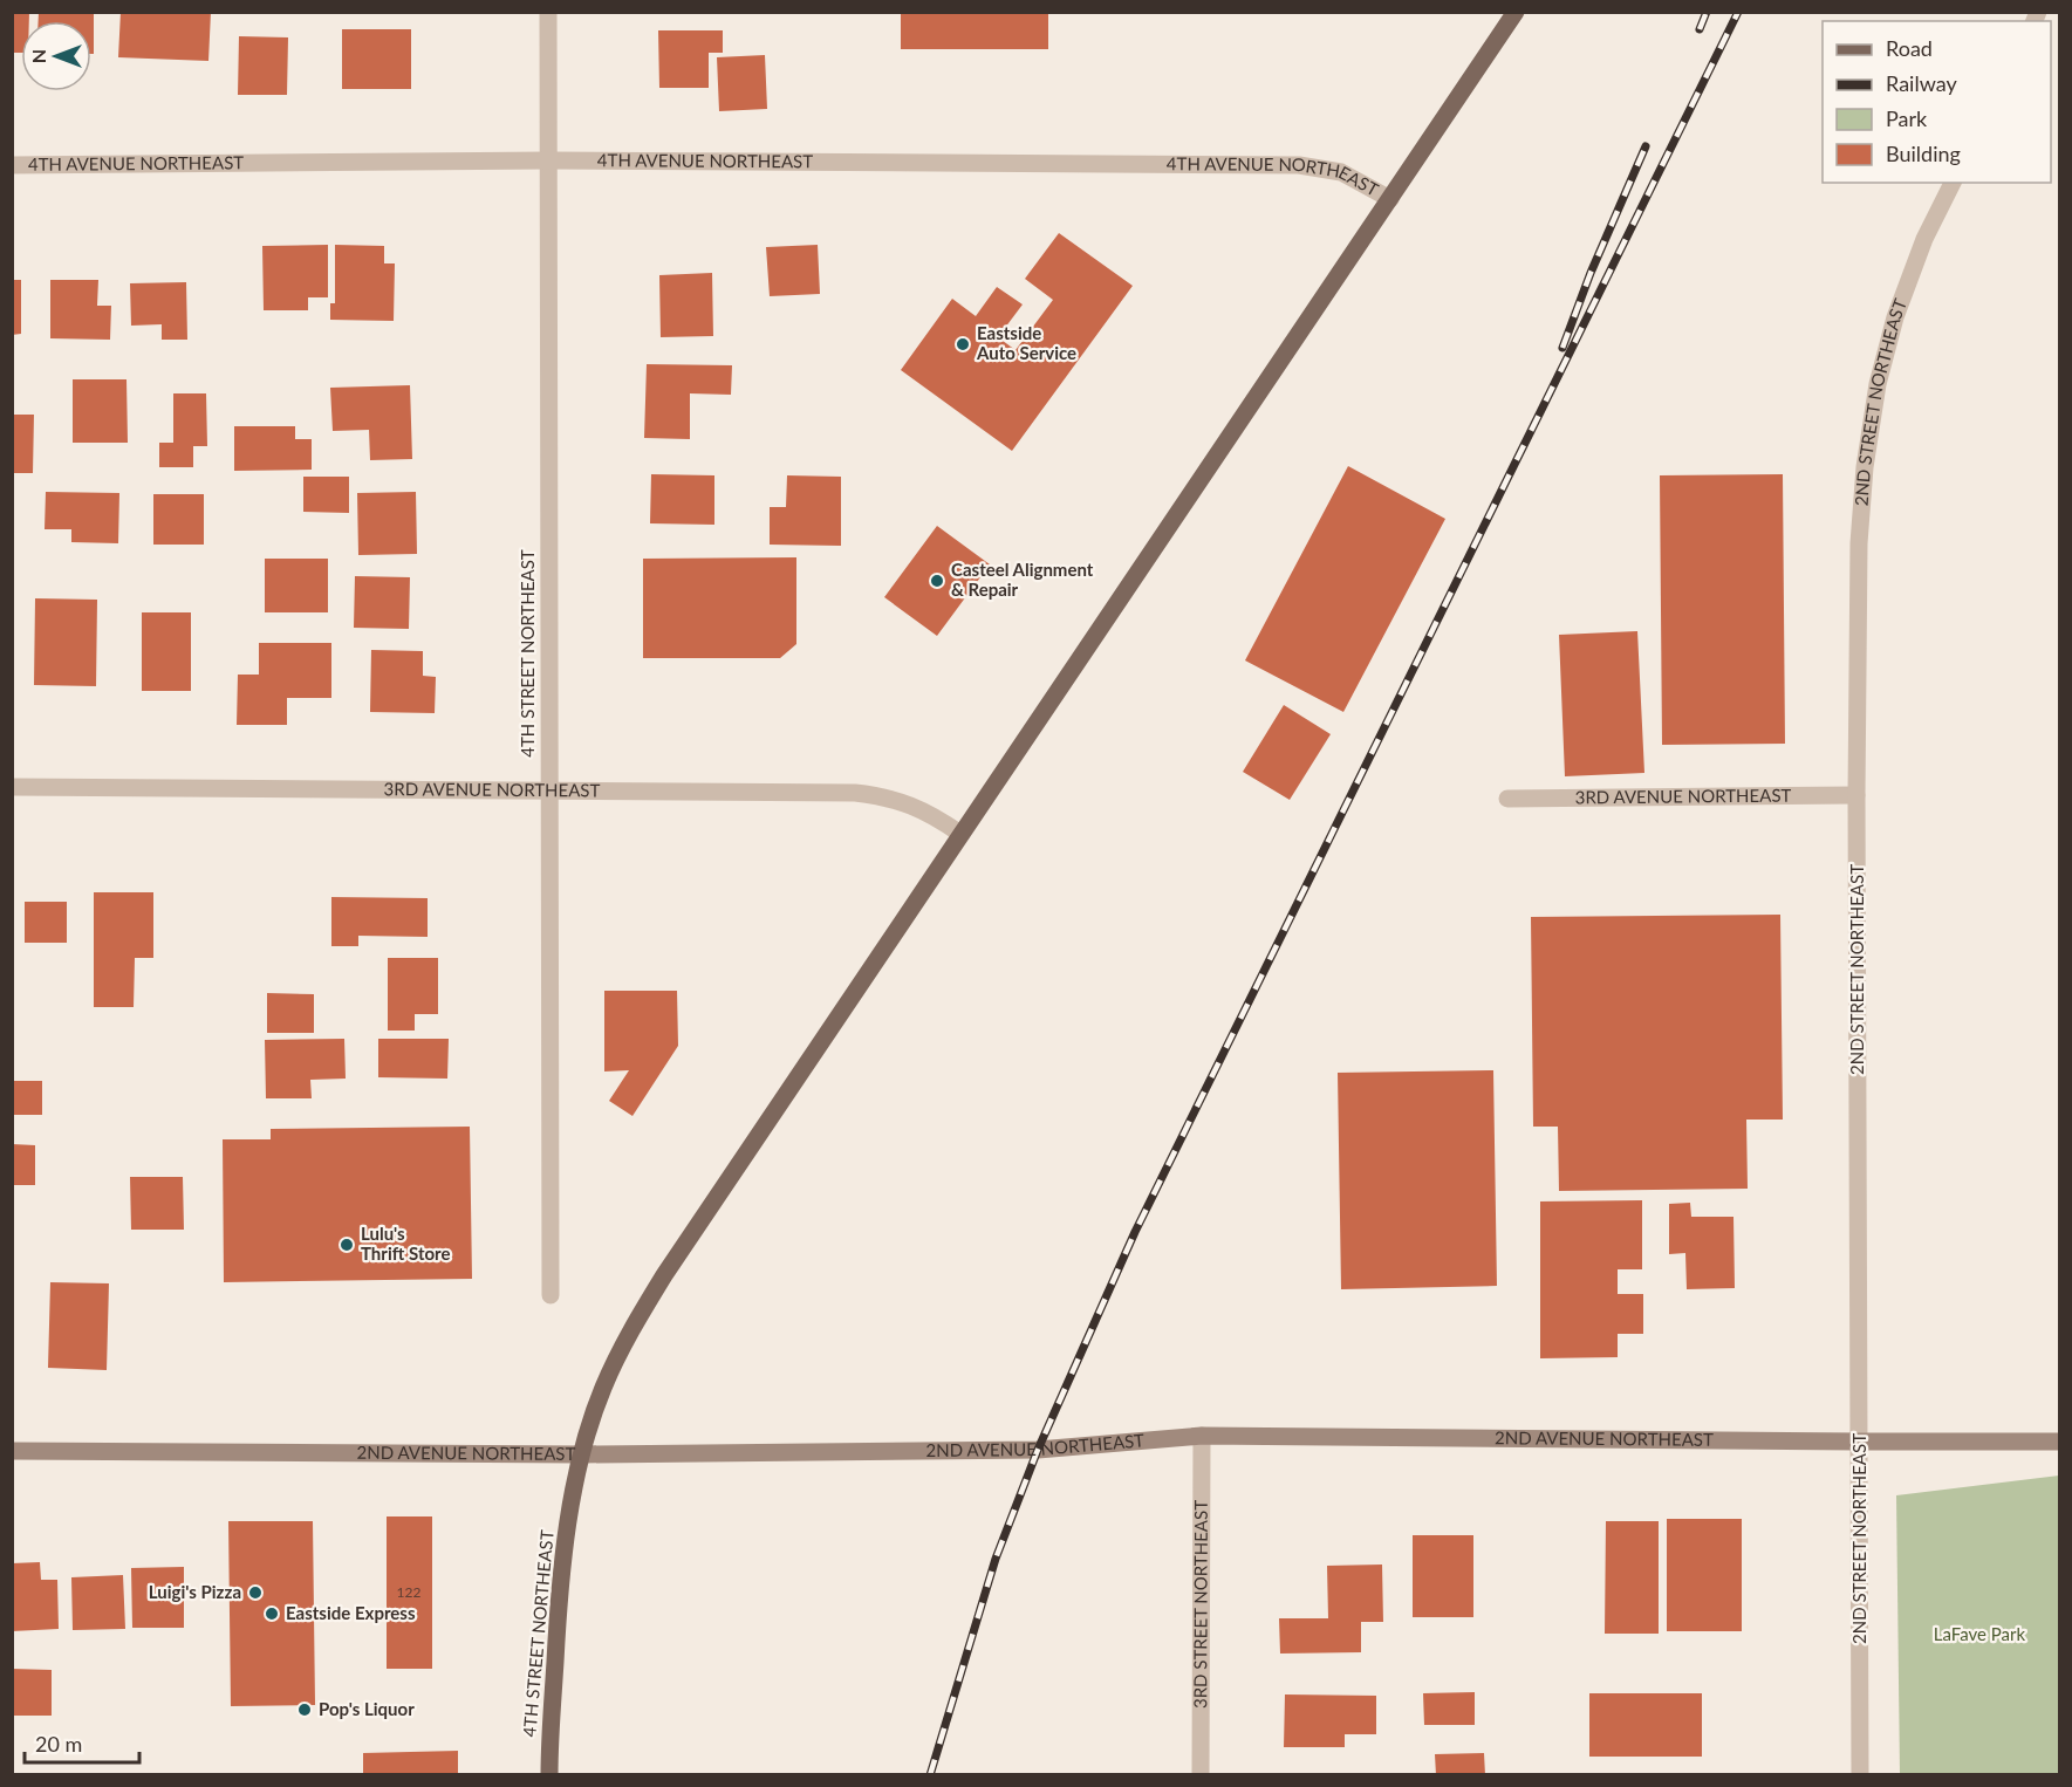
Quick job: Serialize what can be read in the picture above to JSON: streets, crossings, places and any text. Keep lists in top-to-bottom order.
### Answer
{
  "streets": {
    "main road": ["4TH STREET NORTHEAST"],
    "street": [
      "4TH AVENUE NORTHEAST",
      "2ND STREET NORTHEAST",
      "3RD AVENUE NORTHEAST",
      "2ND AVENUE NORTHEAST",
      "3RD STREET NORTHEAST"
    ]
  },
  "crossings": [
    ["4TH AVENUE NORTHEAST", "4TH STREET NORTHEAST"],
    ["2ND STREET NORTHEAST", "3RD AVENUE NORTHEAST"],
    ["2ND STREET NORTHEAST", "2ND AVENUE NORTHEAST"],
    ["4TH STREET NORTHEAST", "3RD AVENUE NORTHEAST"],
    ["4TH STREET NORTHEAST", "2ND AVENUE NORTHEAST"],
    ["2ND AVENUE NORTHEAST", "3RD STREET NORTHEAST"]
  ],
  "parks": ["LaFave Park"],
  "places": [
    "Eastside Auto Service",
    "Casteel Alignment & Repair",
    "Lulu's Thrift Store",
    "Luigi's Pizza",
    "Eastside Express",
    "Pop's Liquor"
  ],
  "house_numbers": ["122"],
  "legend": [
    "Road",
    "Railway",
    "Park",
    "Building"
  ],
  "scale_bar": "20 m",
  "north": "left"
}
